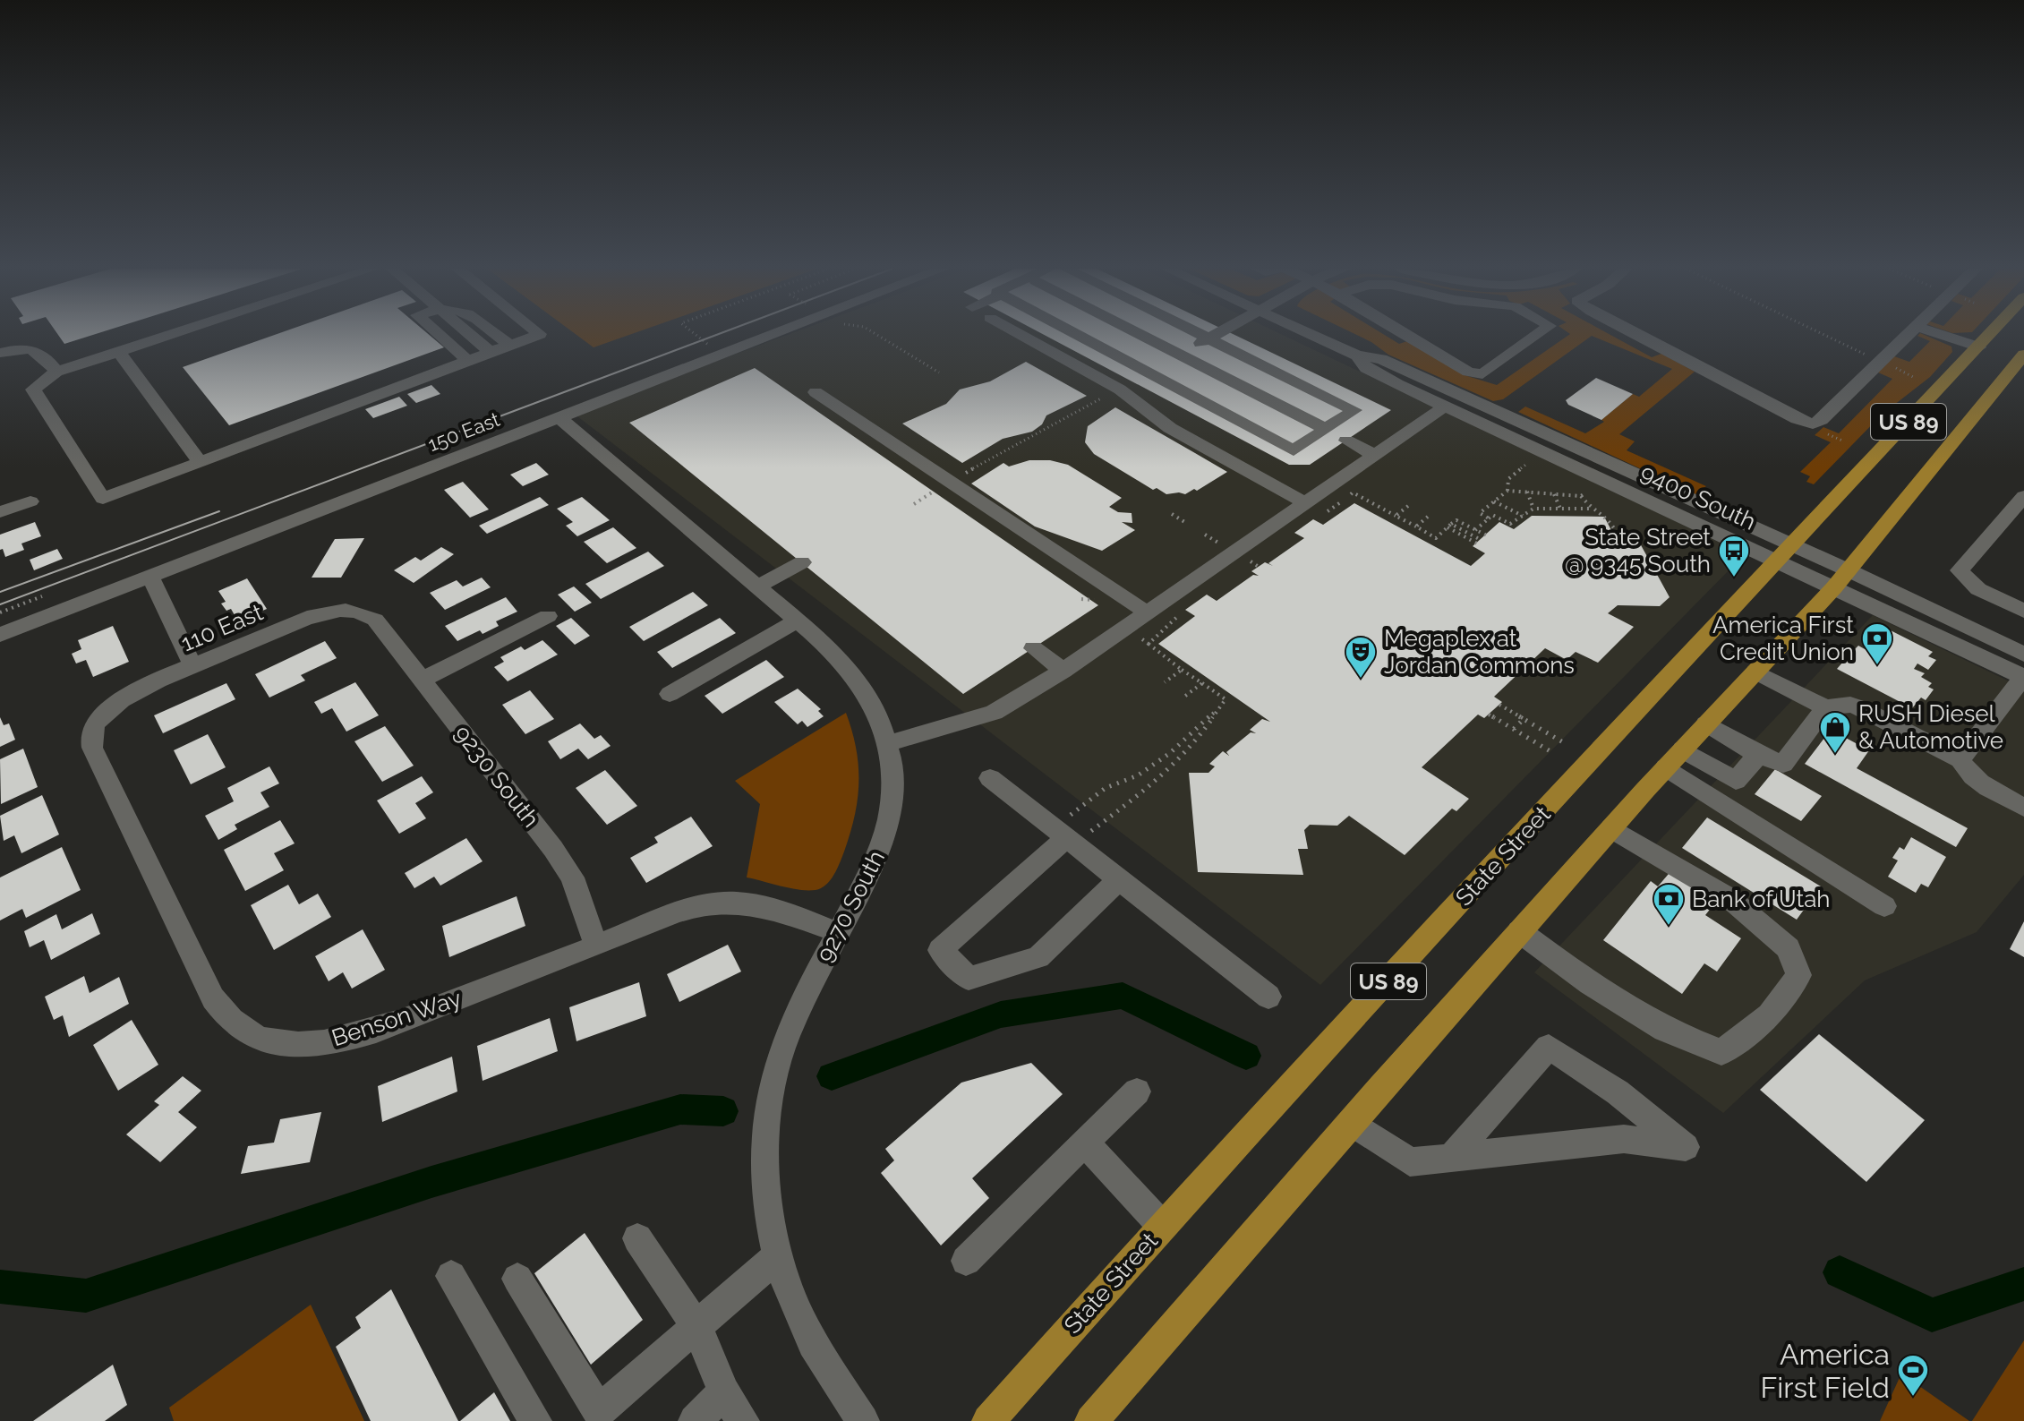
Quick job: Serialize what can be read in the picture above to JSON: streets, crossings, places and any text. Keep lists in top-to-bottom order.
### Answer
{
  "streets": {
    "main road": ["US 89", "State Street"],
    "street": [
      "150 East",
      "9400 South",
      "110 East",
      "9230 South",
      "9270 South",
      "Benson Way"
    ]
  },
  "crossings": [
    ["US 89", "9400 South"],
    ["150 East", "9270 South"],
    ["9400 South", "State Street"],
    ["110 East", "9230 South"],
    ["110 East", "Benson Way"],
    ["9230 South", "Benson Way"],
    ["9270 South", "Benson Way"]
  ],
  "places": {
    "bus stop": ["State Street @ 9345 South"],
    "bank": ["America First Credit Union", "Bank of Utah"],
    "theatre": ["Megaplex at Jordan Commons"],
    "shop": ["RUSH Diesel & Automotive"],
    "sports": ["America First Field"]
  }
}
